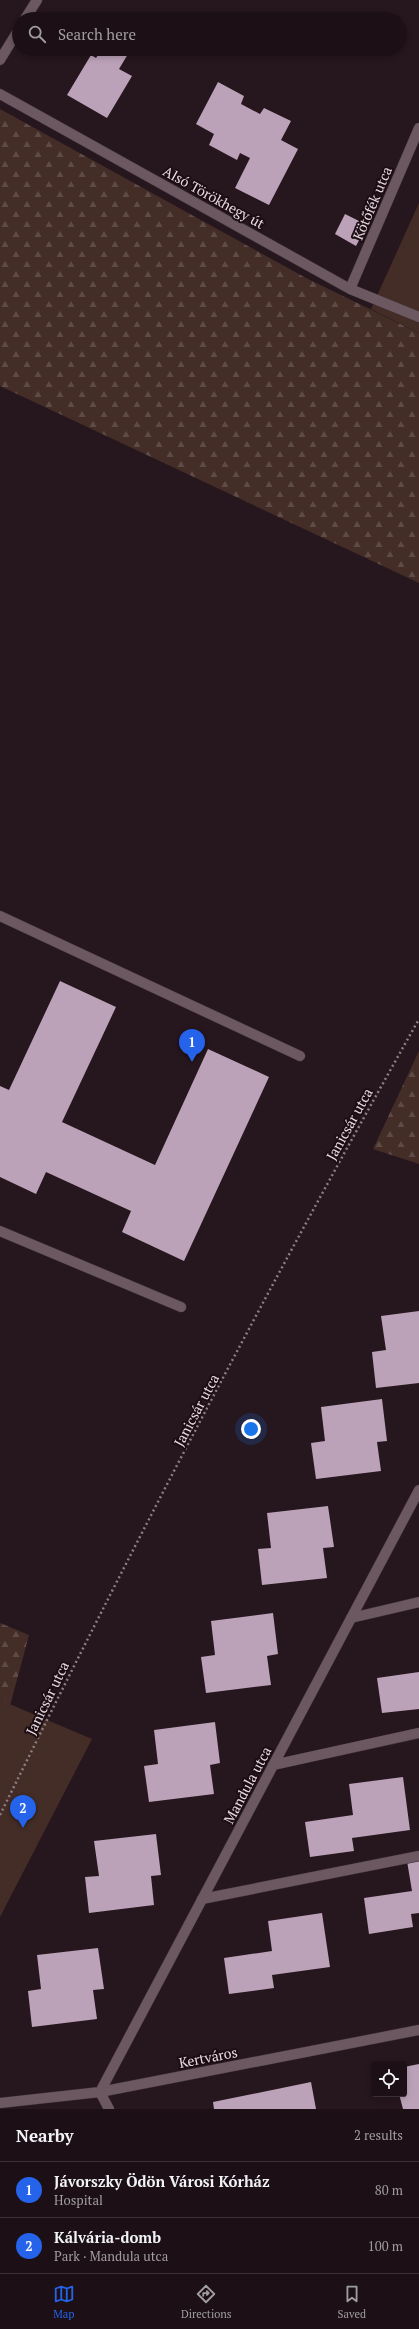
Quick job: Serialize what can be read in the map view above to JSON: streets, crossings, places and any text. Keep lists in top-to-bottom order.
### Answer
{
  "streets": {
    "street": [
      "Alsó Törökhegy út",
      "Kötőfék utca",
      "Mandula utca",
      "Kertváros"
    ],
    "path": ["Janicsár utca"]
  },
  "crossings": [
    ["Alsó Törökhegy út", "Kötőfék utca"],
    ["Mandula utca", "Kertváros"]
  ],
  "page": {
    "search": "Search here",
    "pins": ["1", "2"],
    "heading": ["Nearby", "2 results"],
    "list": [
      {
        "mark": "1",
        "name": "Jávorszky Ödön Városi Kórház",
        "note": "Hospital",
        "value": "80 m"
      },
      {
        "mark": "2",
        "name": "Kálvária-domb",
        "note": "Park · Mandula utca",
        "value": "100 m"
      }
    ],
    "nav": ["Map", "Directions", "Saved"]
  }
}
